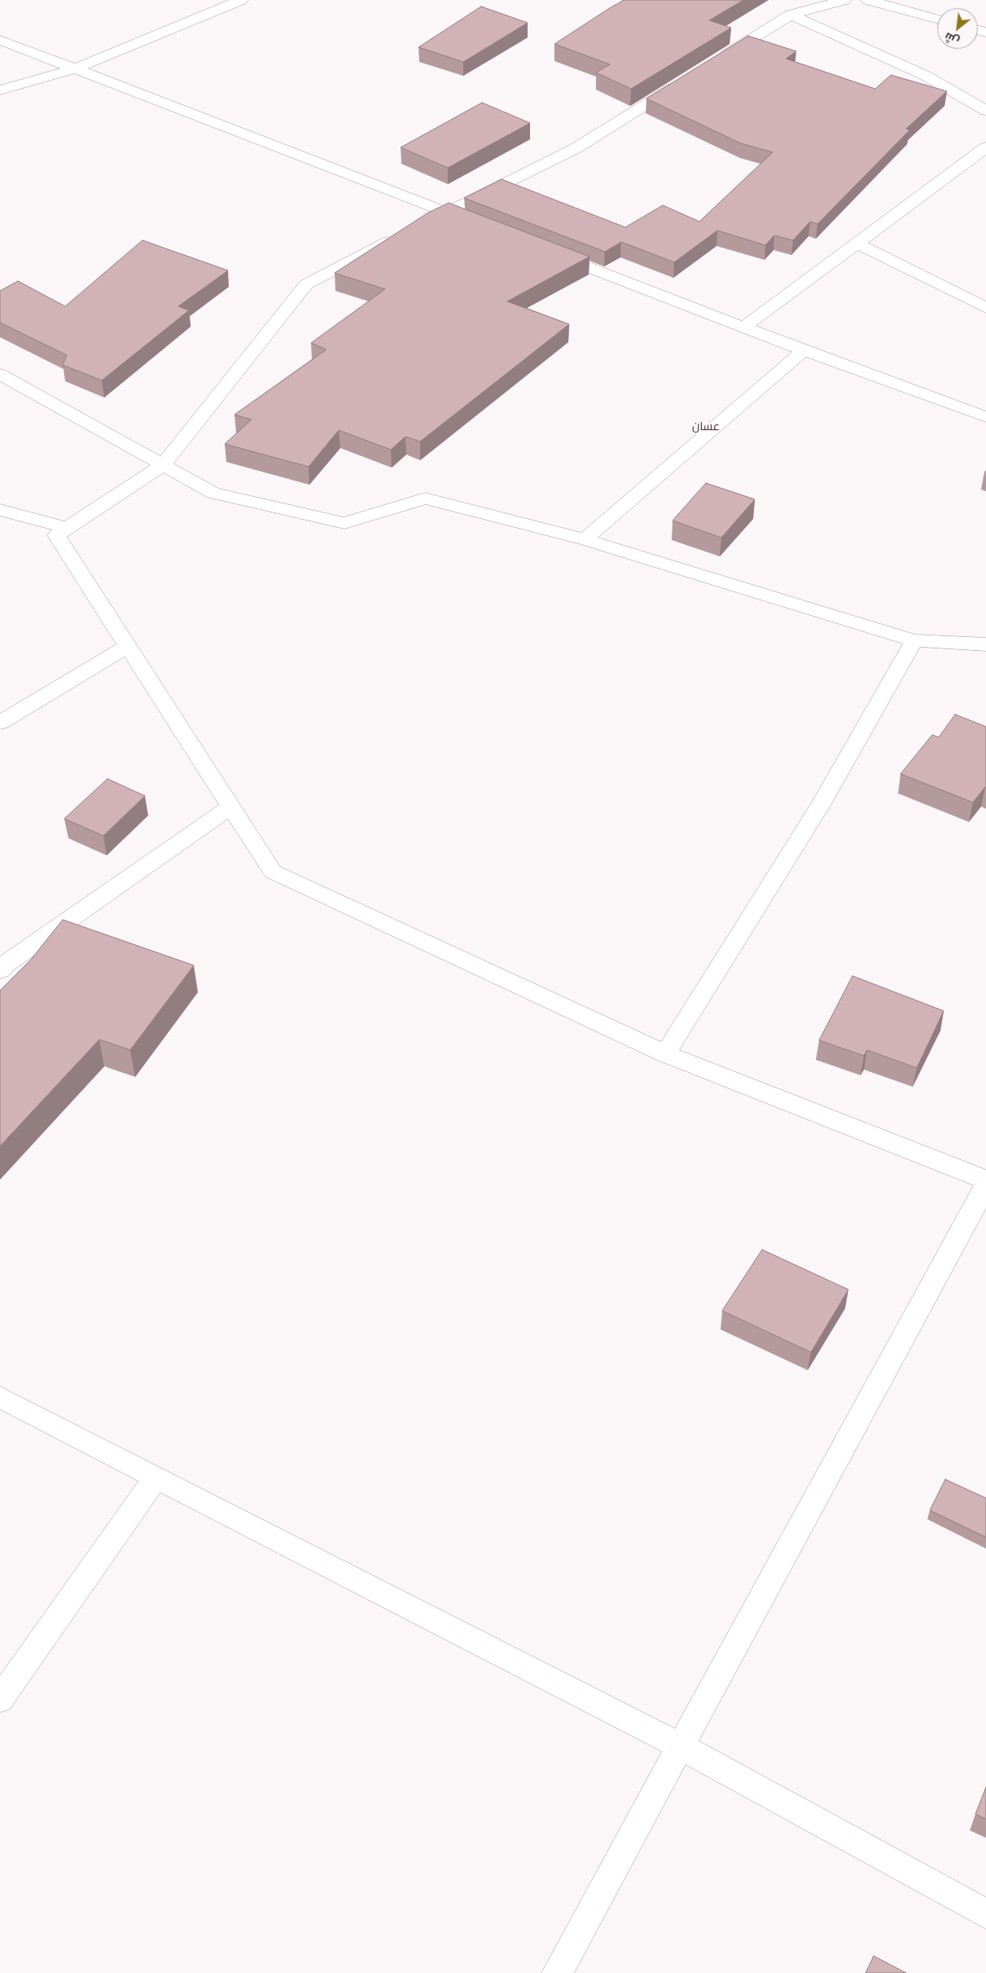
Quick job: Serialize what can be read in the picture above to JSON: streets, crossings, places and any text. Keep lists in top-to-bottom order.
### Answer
{
  "districts": ["عسان"],
  "north": "bottom left"
}
